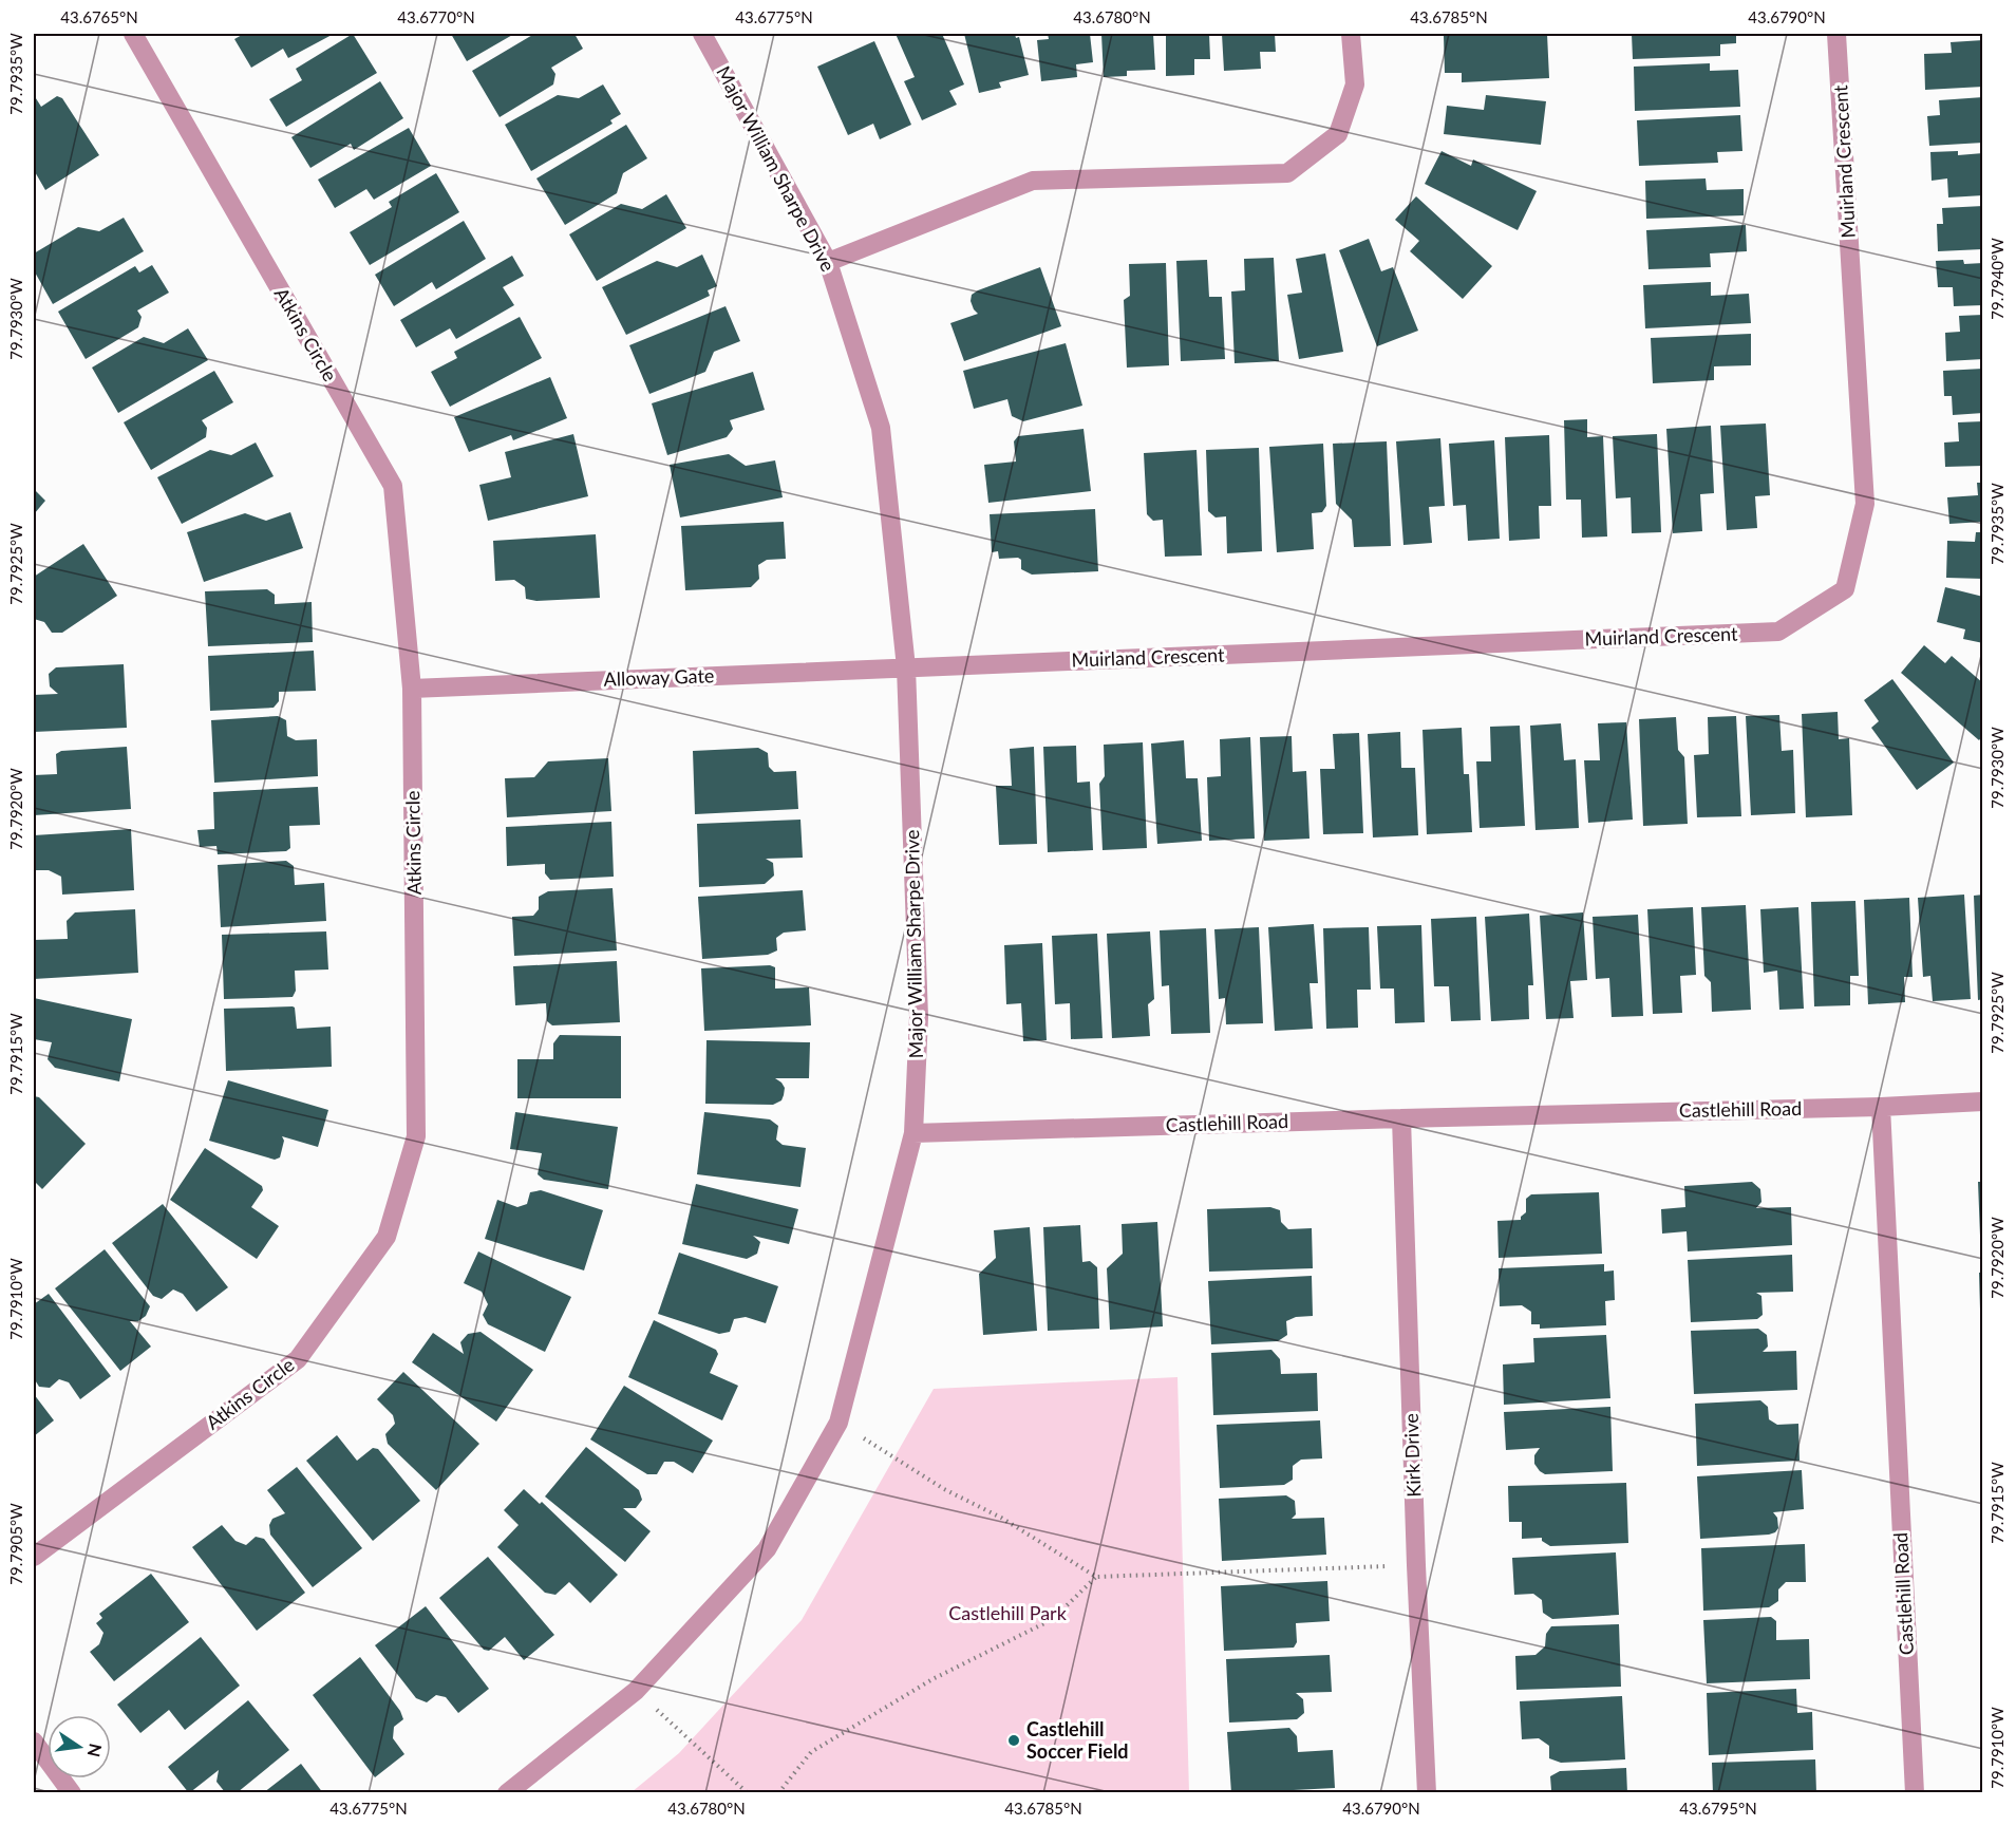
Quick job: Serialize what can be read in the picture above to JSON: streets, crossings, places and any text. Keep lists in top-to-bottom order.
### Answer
{
  "streets": {
    "street": [
      "Muirland Crescent",
      "Major William Sharpe Drive",
      "Atkins Circle",
      "Alloway Gate",
      "Castlehill Road",
      "Kirk Drive"
    ]
  },
  "crossings": [
    ["Muirland Crescent", "Major William Sharpe Drive"],
    ["Muirland Crescent", "Alloway Gate"],
    ["Major William Sharpe Drive", "Alloway Gate"],
    ["Major William Sharpe Drive", "Castlehill Road"],
    ["Atkins Circle", "Alloway Gate"],
    ["Castlehill Road", "Kirk Drive"]
  ],
  "parks": ["Castlehill Park"],
  "places": ["Castlehill Soccer Field"],
  "north": "right",
  "coordinates": [
    "43.6765°N",
    "43.6770°N",
    "43.6775°N",
    "43.6780°N",
    "43.6785°N",
    "43.6790°N",
    "79.7935°W",
    "79.7940°W",
    "79.7930°W",
    "79.7925°W",
    "79.7920°W",
    "79.7915°W",
    "79.7910°W",
    "79.7905°W",
    "43.6795°N"
  ]
}
